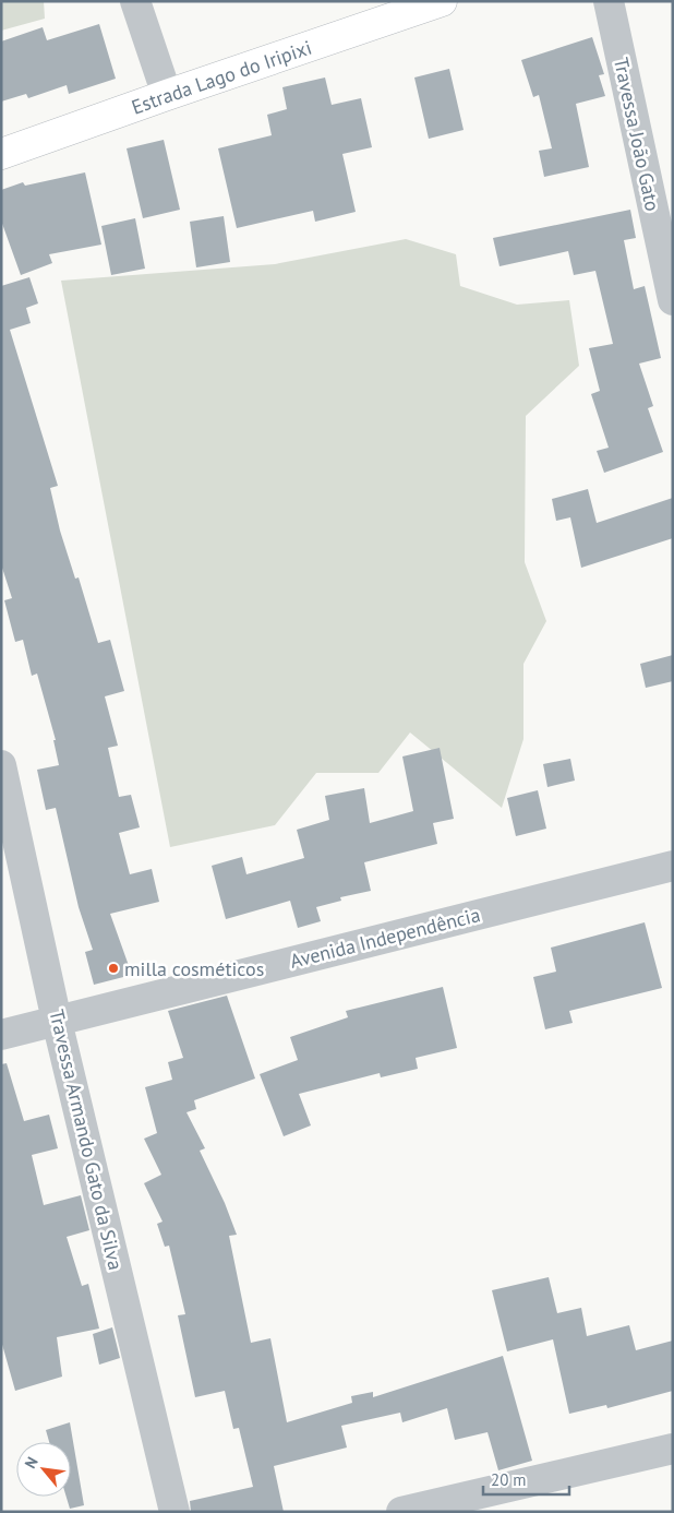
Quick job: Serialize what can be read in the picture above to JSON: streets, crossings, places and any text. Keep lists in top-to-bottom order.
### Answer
{
  "streets": {
    "street": [
      "Estrada Lago do Iripixi",
      "Travessa João Gato",
      "Avenida Independência",
      "Travessa Armando Gato da Silva"
    ]
  },
  "crossings": [
    ["Avenida Independência", "Travessa Armando Gato da Silva"]
  ],
  "places": ["milla cosméticos"],
  "scale_bar": "20 m",
  "north": "top left"
}
